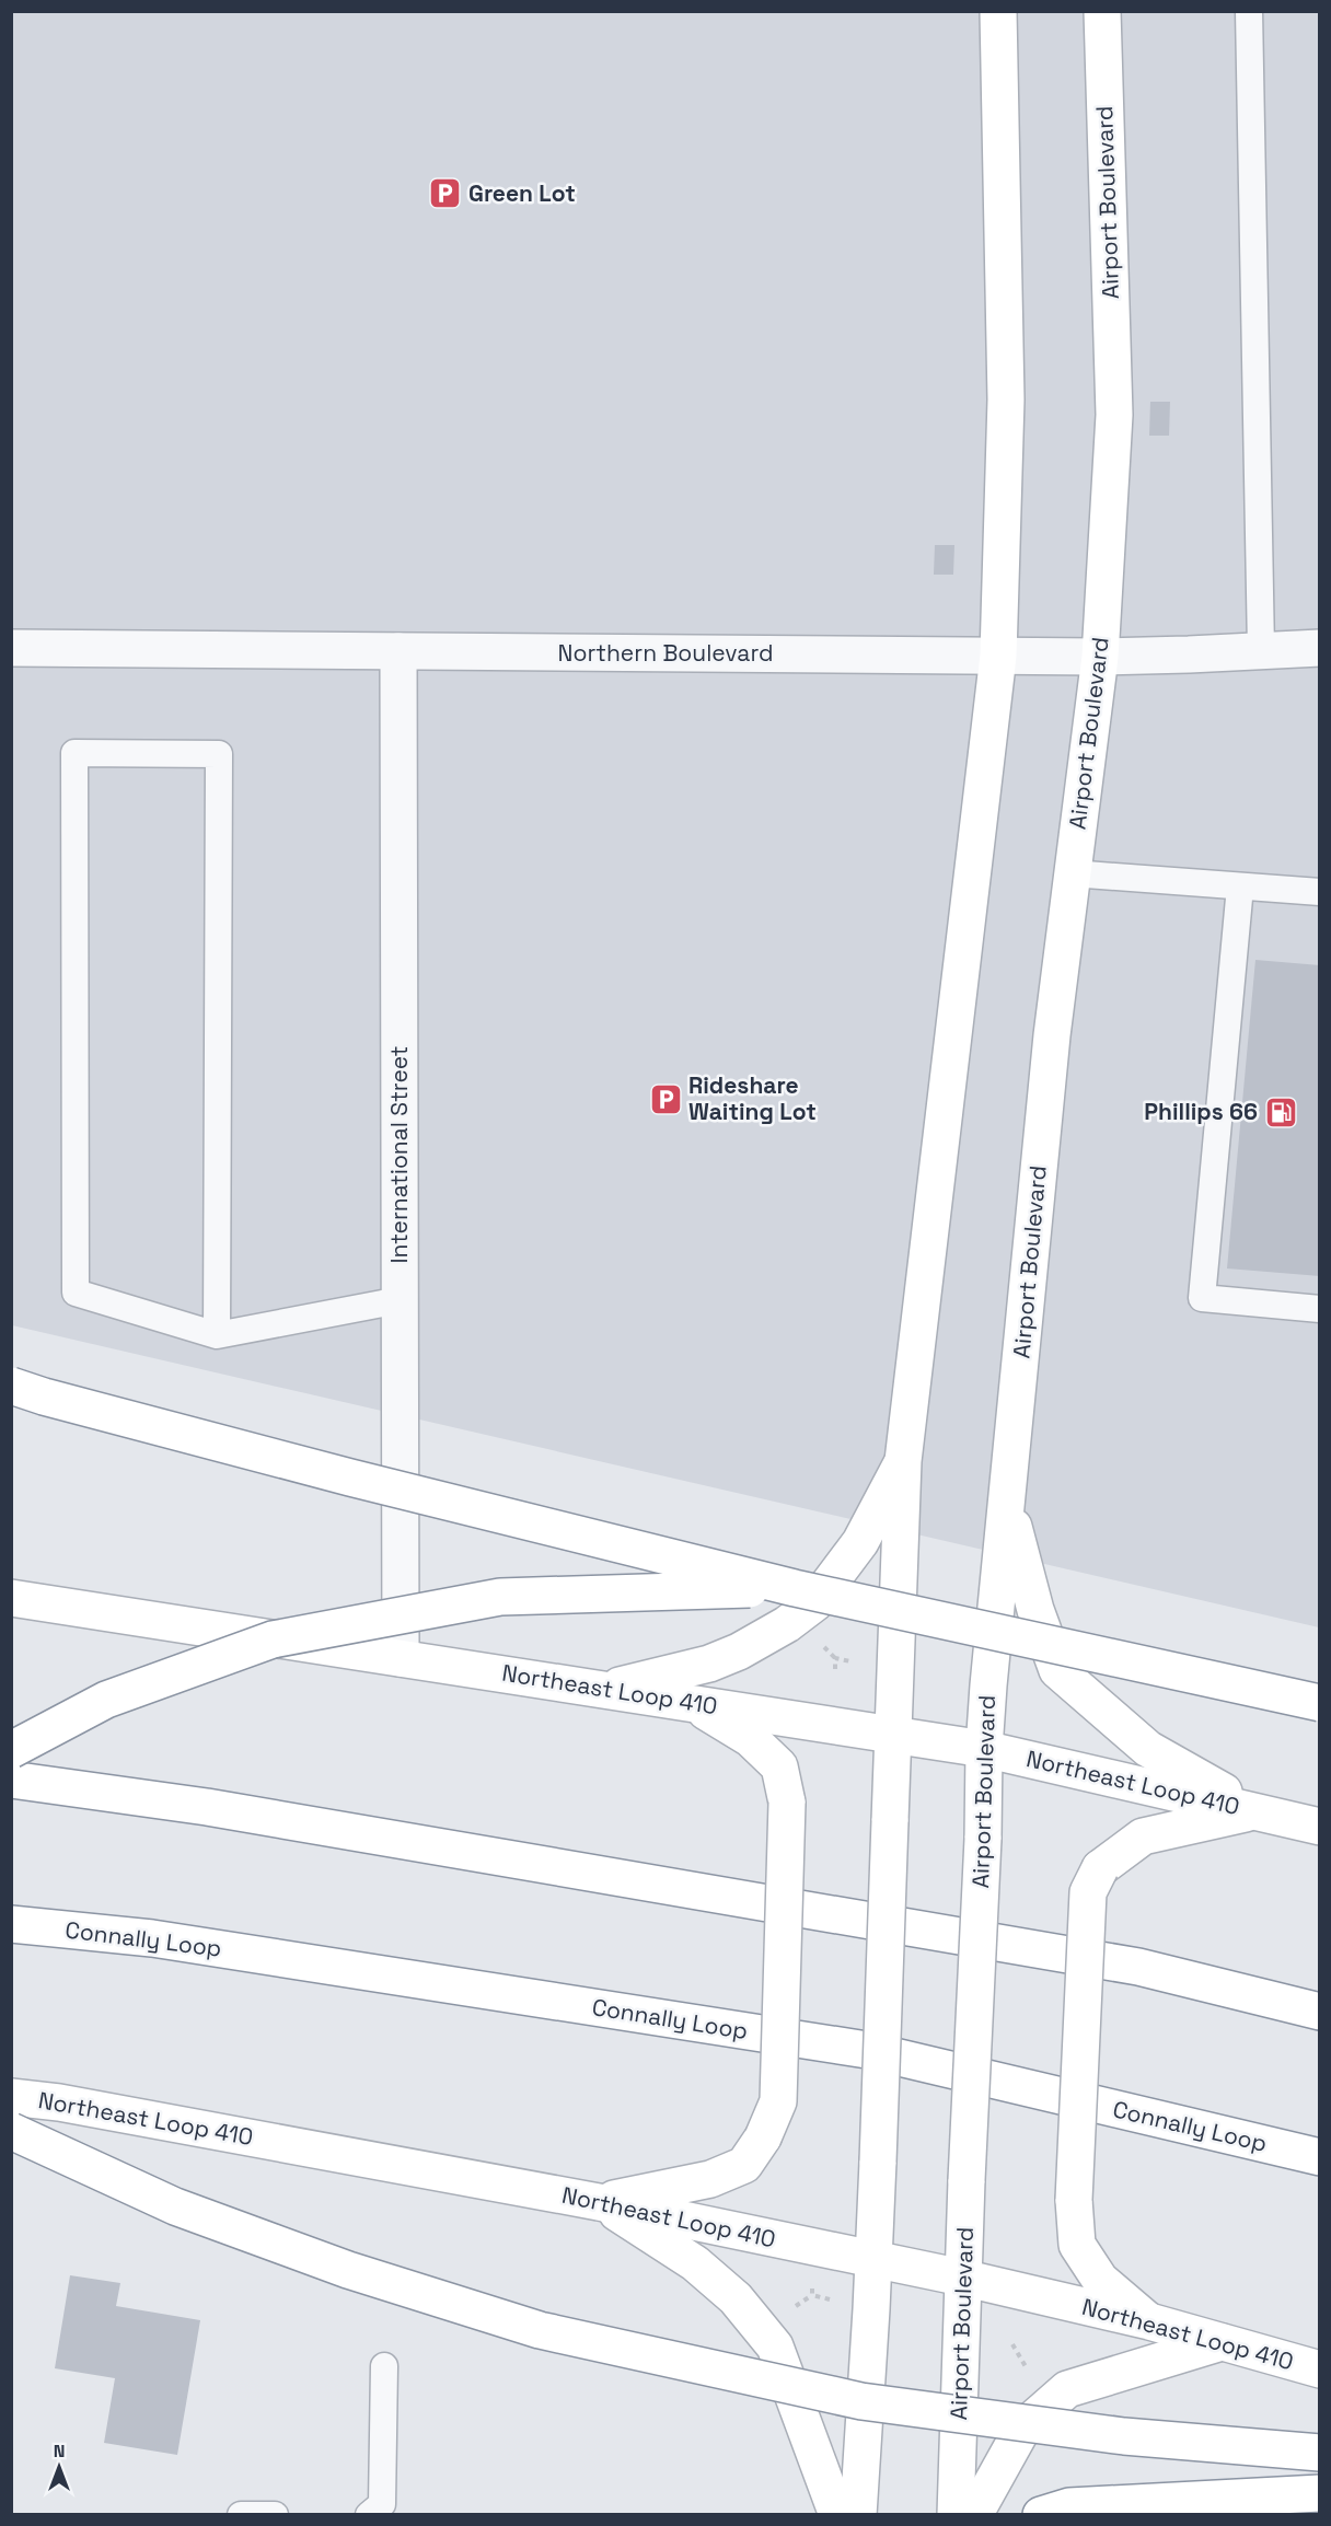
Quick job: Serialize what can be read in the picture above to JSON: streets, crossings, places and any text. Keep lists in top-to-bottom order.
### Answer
{
  "streets": {
    "main road": ["Airport Boulevard", "Northeast Loop 410", "Connally Loop"],
    "street": ["Northern Boulevard", "International Street"]
  },
  "crossings": [
    ["Airport Boulevard", "Northern Boulevard"],
    ["Airport Boulevard", "Northeast Loop 410"],
    ["Northern Boulevard", "International Street"],
    ["International Street", "Northeast Loop 410"]
  ],
  "places": {
    "parking": ["Green Lot", "Rideshare Waiting Lot"],
    "fuel station": ["Phillips 66"]
  },
  "north": "top"
}
